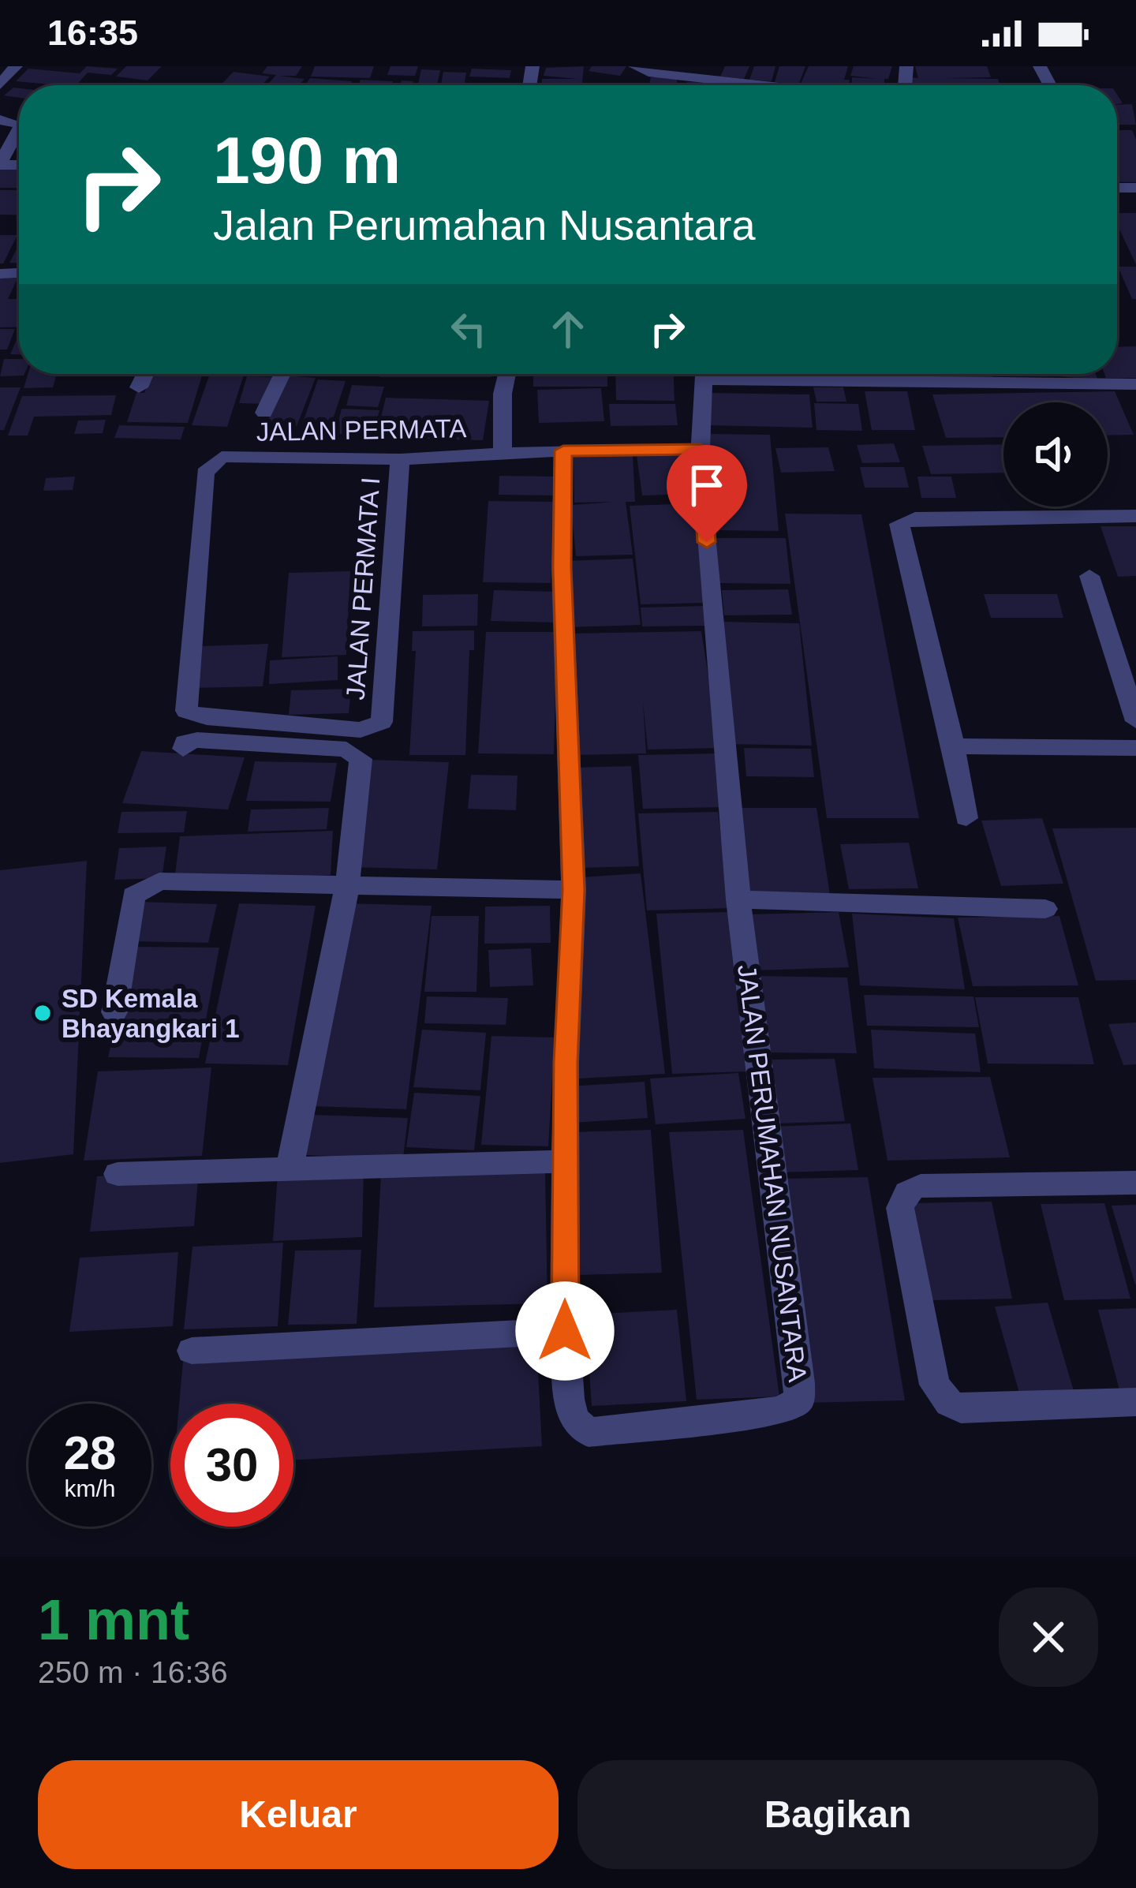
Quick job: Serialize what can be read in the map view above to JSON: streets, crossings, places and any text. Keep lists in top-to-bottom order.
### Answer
{
  "streets": {
    "street": ["JALAN PERMATA", "JALAN PERMATA I", "JALAN PERUMAHAN NUSANTARA"]
  },
  "crossings": [
    ["JALAN PERMATA", "JALAN PERMATA I"],
    ["JALAN PERMATA", "JALAN PERUMAHAN NUSANTARA"]
  ],
  "places": ["SD Kemala Bhayangkari 1"],
  "page": {
    "status": "16:35",
    "turn": ["190 m", "Jalan Perumahan Nusantara"],
    "speed": "28 km/h",
    "limit": "30",
    "heading": ["1 mnt", "250 m · 16:36"],
    "buttons": ["Keluar", "Bagikan"]
  }
}
